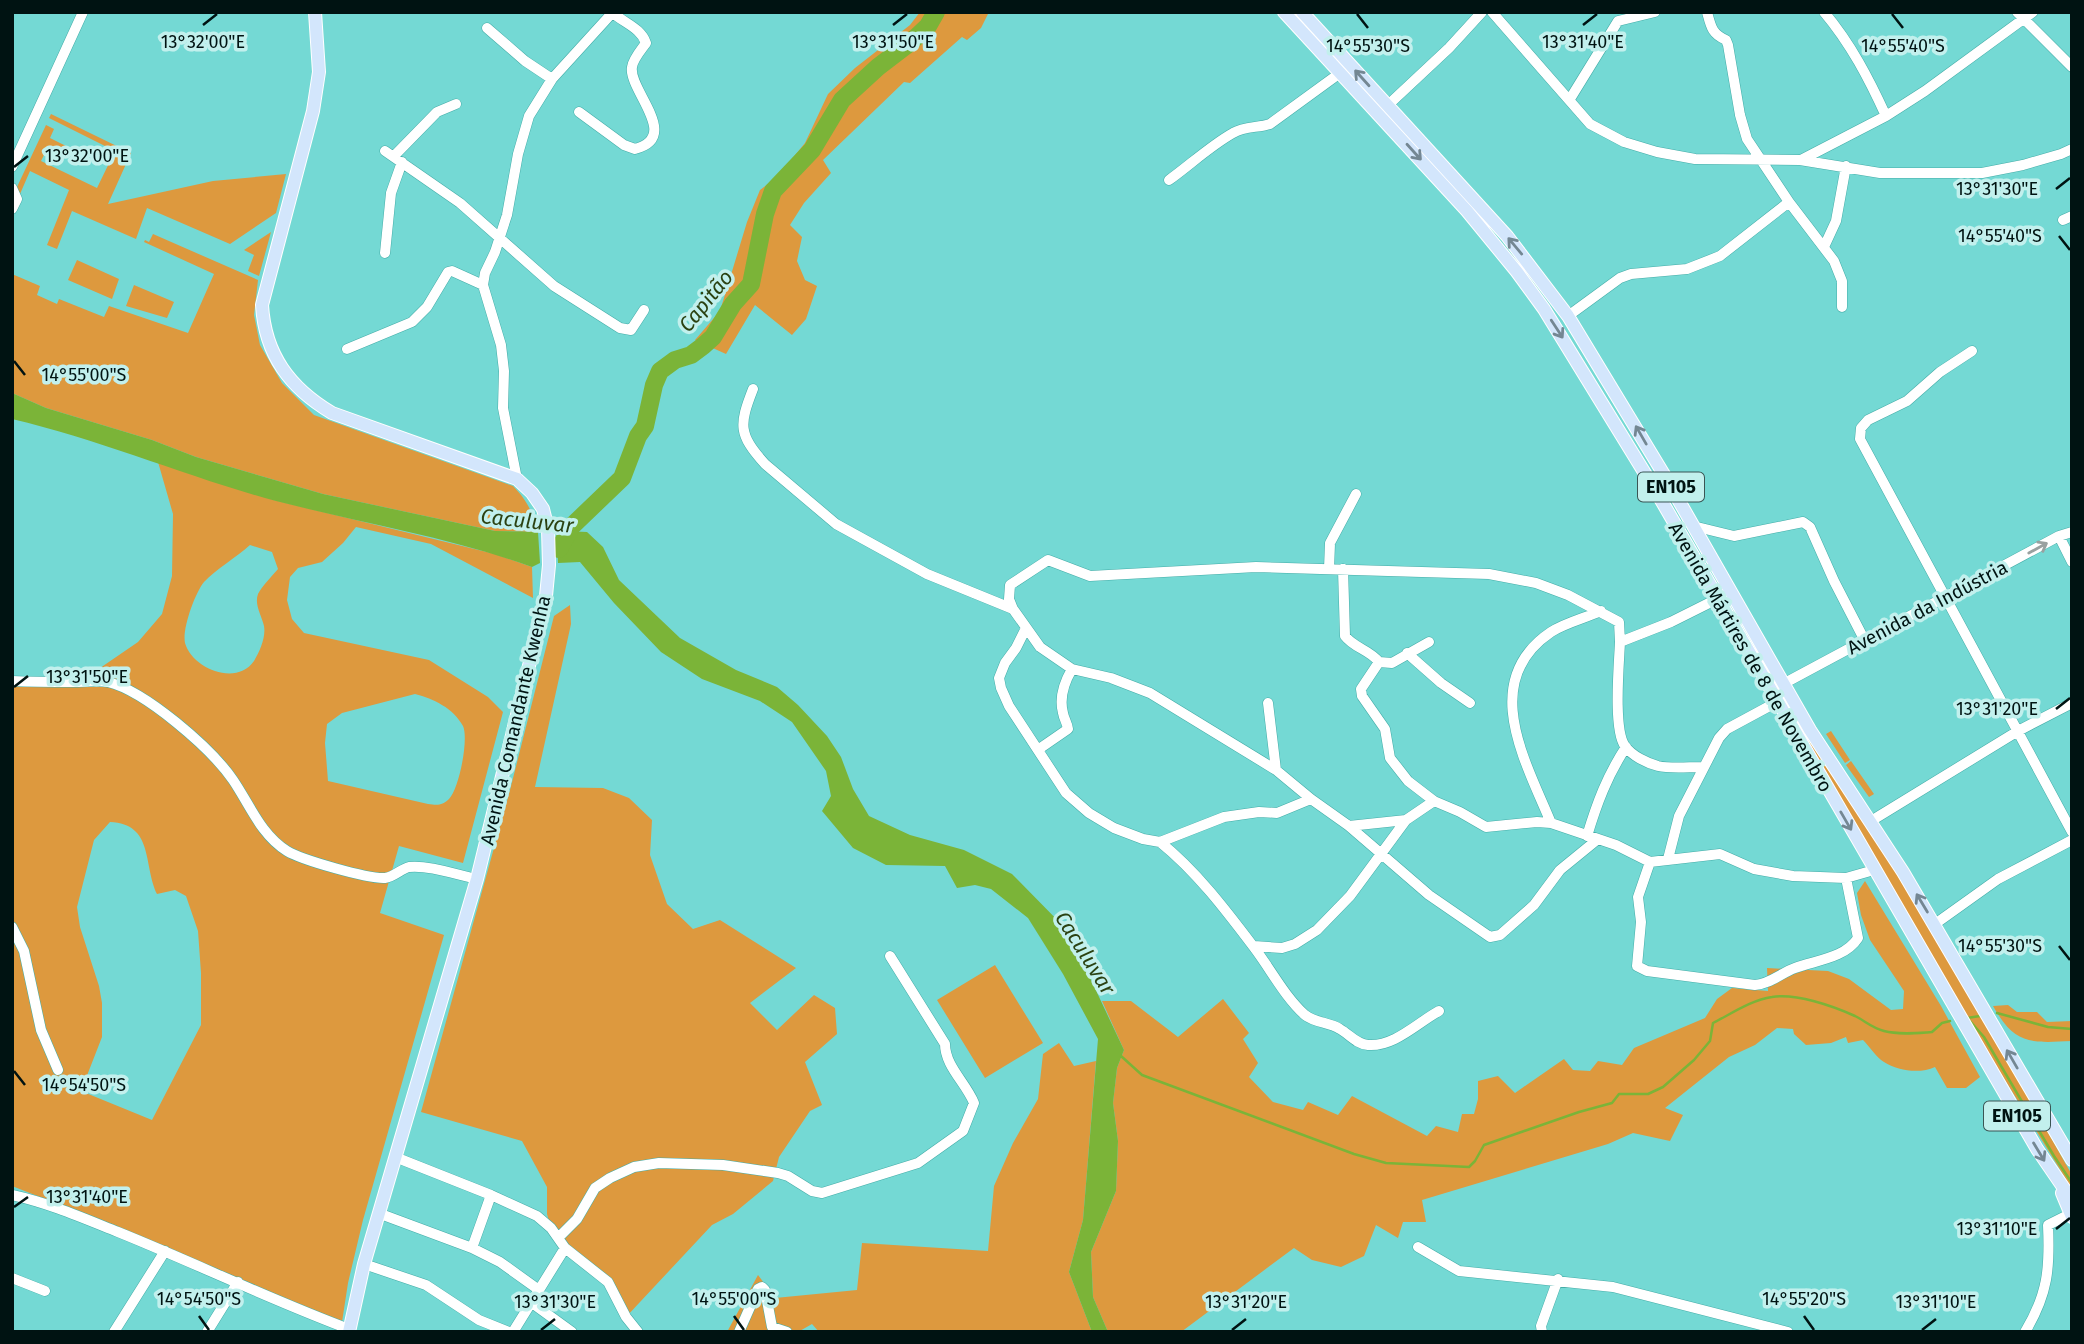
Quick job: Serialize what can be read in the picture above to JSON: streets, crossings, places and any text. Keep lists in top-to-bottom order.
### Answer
{
  "streets": {
    "main road": ["EN105", "Avenida Mártires de 8 de Novembro", "Avenida Comandante Kwenha"],
    "street": ["Avenida da Indústria"]
  },
  "crossings": [
    ["Avenida da Indústria", "Avenida Mártires de 8 de Novembro"]
  ],
  "one_way": ["Avenida da Indústria"],
  "water": ["Capitão", "Caculuvar"],
  "coordinates": [
    "13°31'40\"E",
    "13°32'00\"E",
    "13°31'50\"E",
    "14°55'30\"S",
    "14°55'40\"S",
    "13°31'30\"E",
    "14°55'00\"S",
    "13°31'20\"E",
    "14°54'50\"S",
    "13°31'10\"E",
    "14°55'20\"S"
  ]
}
